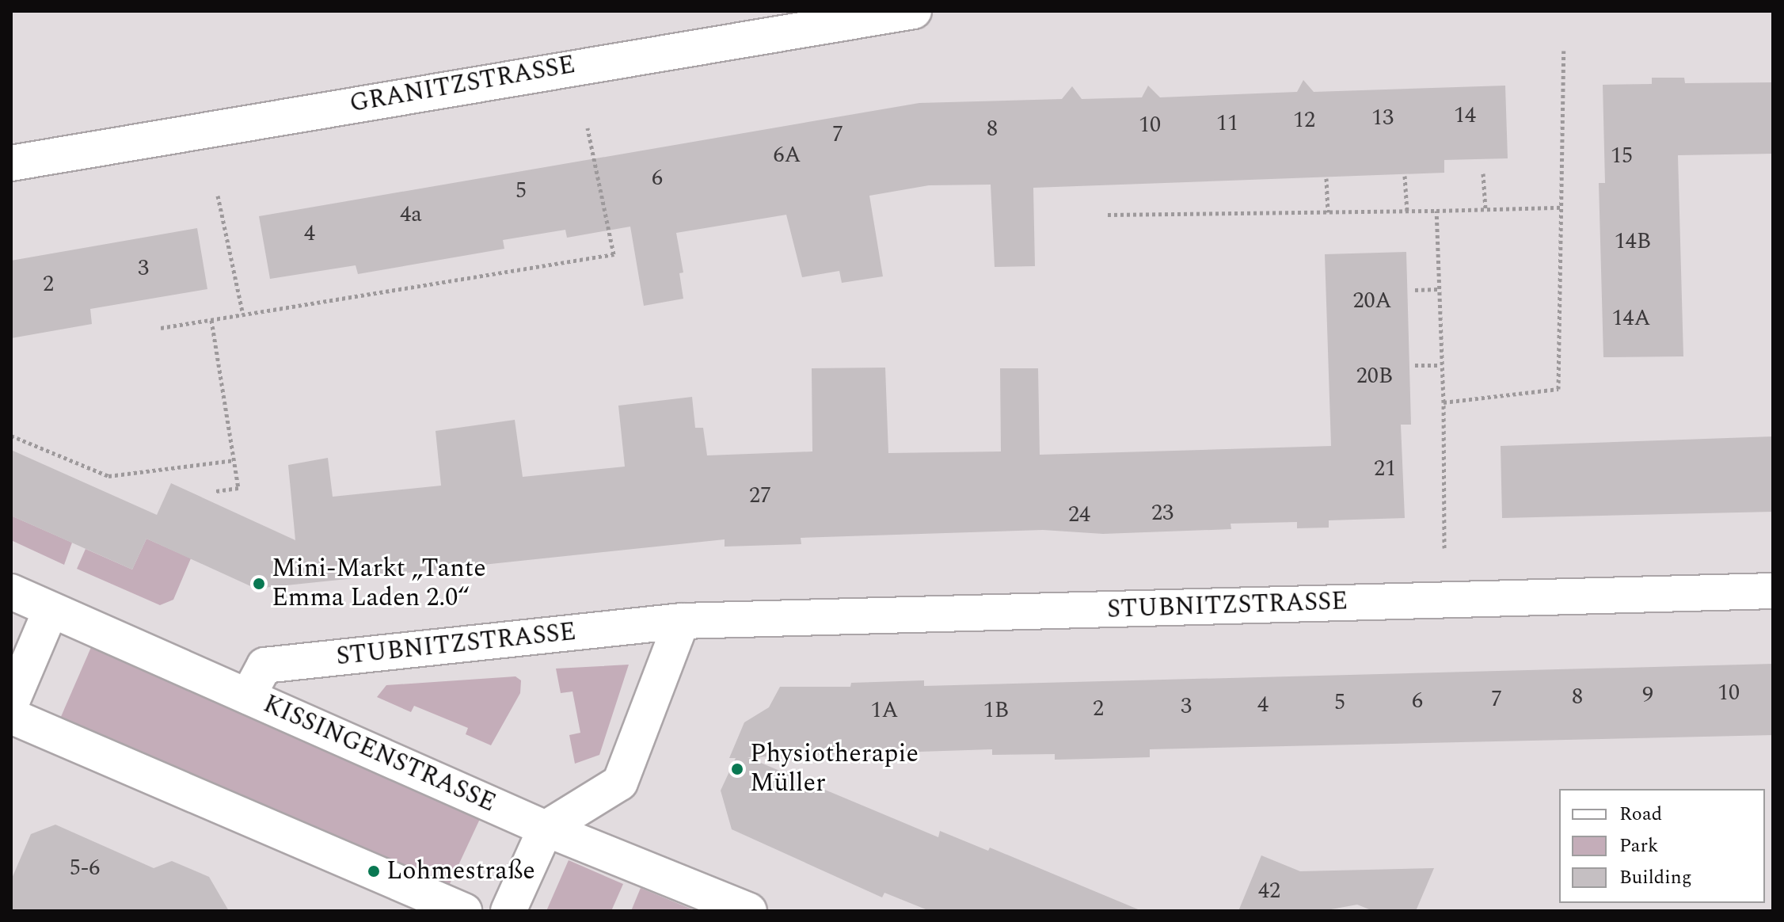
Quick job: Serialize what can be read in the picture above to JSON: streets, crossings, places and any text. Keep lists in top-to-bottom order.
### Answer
{
  "streets": {
    "street": ["GRANITZSTRASSE", "STUBNITZSTRASSE", "KISSINGENSTRASSE"]
  },
  "crossings": [
    ["STUBNITZSTRASSE", "KISSINGENSTRASSE"]
  ],
  "places": ["Mini-Markt „Tante Emma Laden 2.0“", "Physiotherapie Müller", "Lohmestraße"],
  "house_numbers": [
    "14",
    "13",
    "12",
    "11",
    "10",
    "8",
    "7",
    "6A",
    "15",
    "6",
    "5",
    "4a",
    "4",
    "14B",
    "3",
    "2",
    "20A",
    "14A",
    "20B",
    "21",
    "27",
    "23",
    "24",
    "10",
    "9",
    "8",
    "7",
    "6",
    "5",
    "4",
    "3",
    "2",
    "1A",
    "1B",
    "5-6",
    "42"
  ],
  "legend": ["Road", "Park", "Building"]
}
